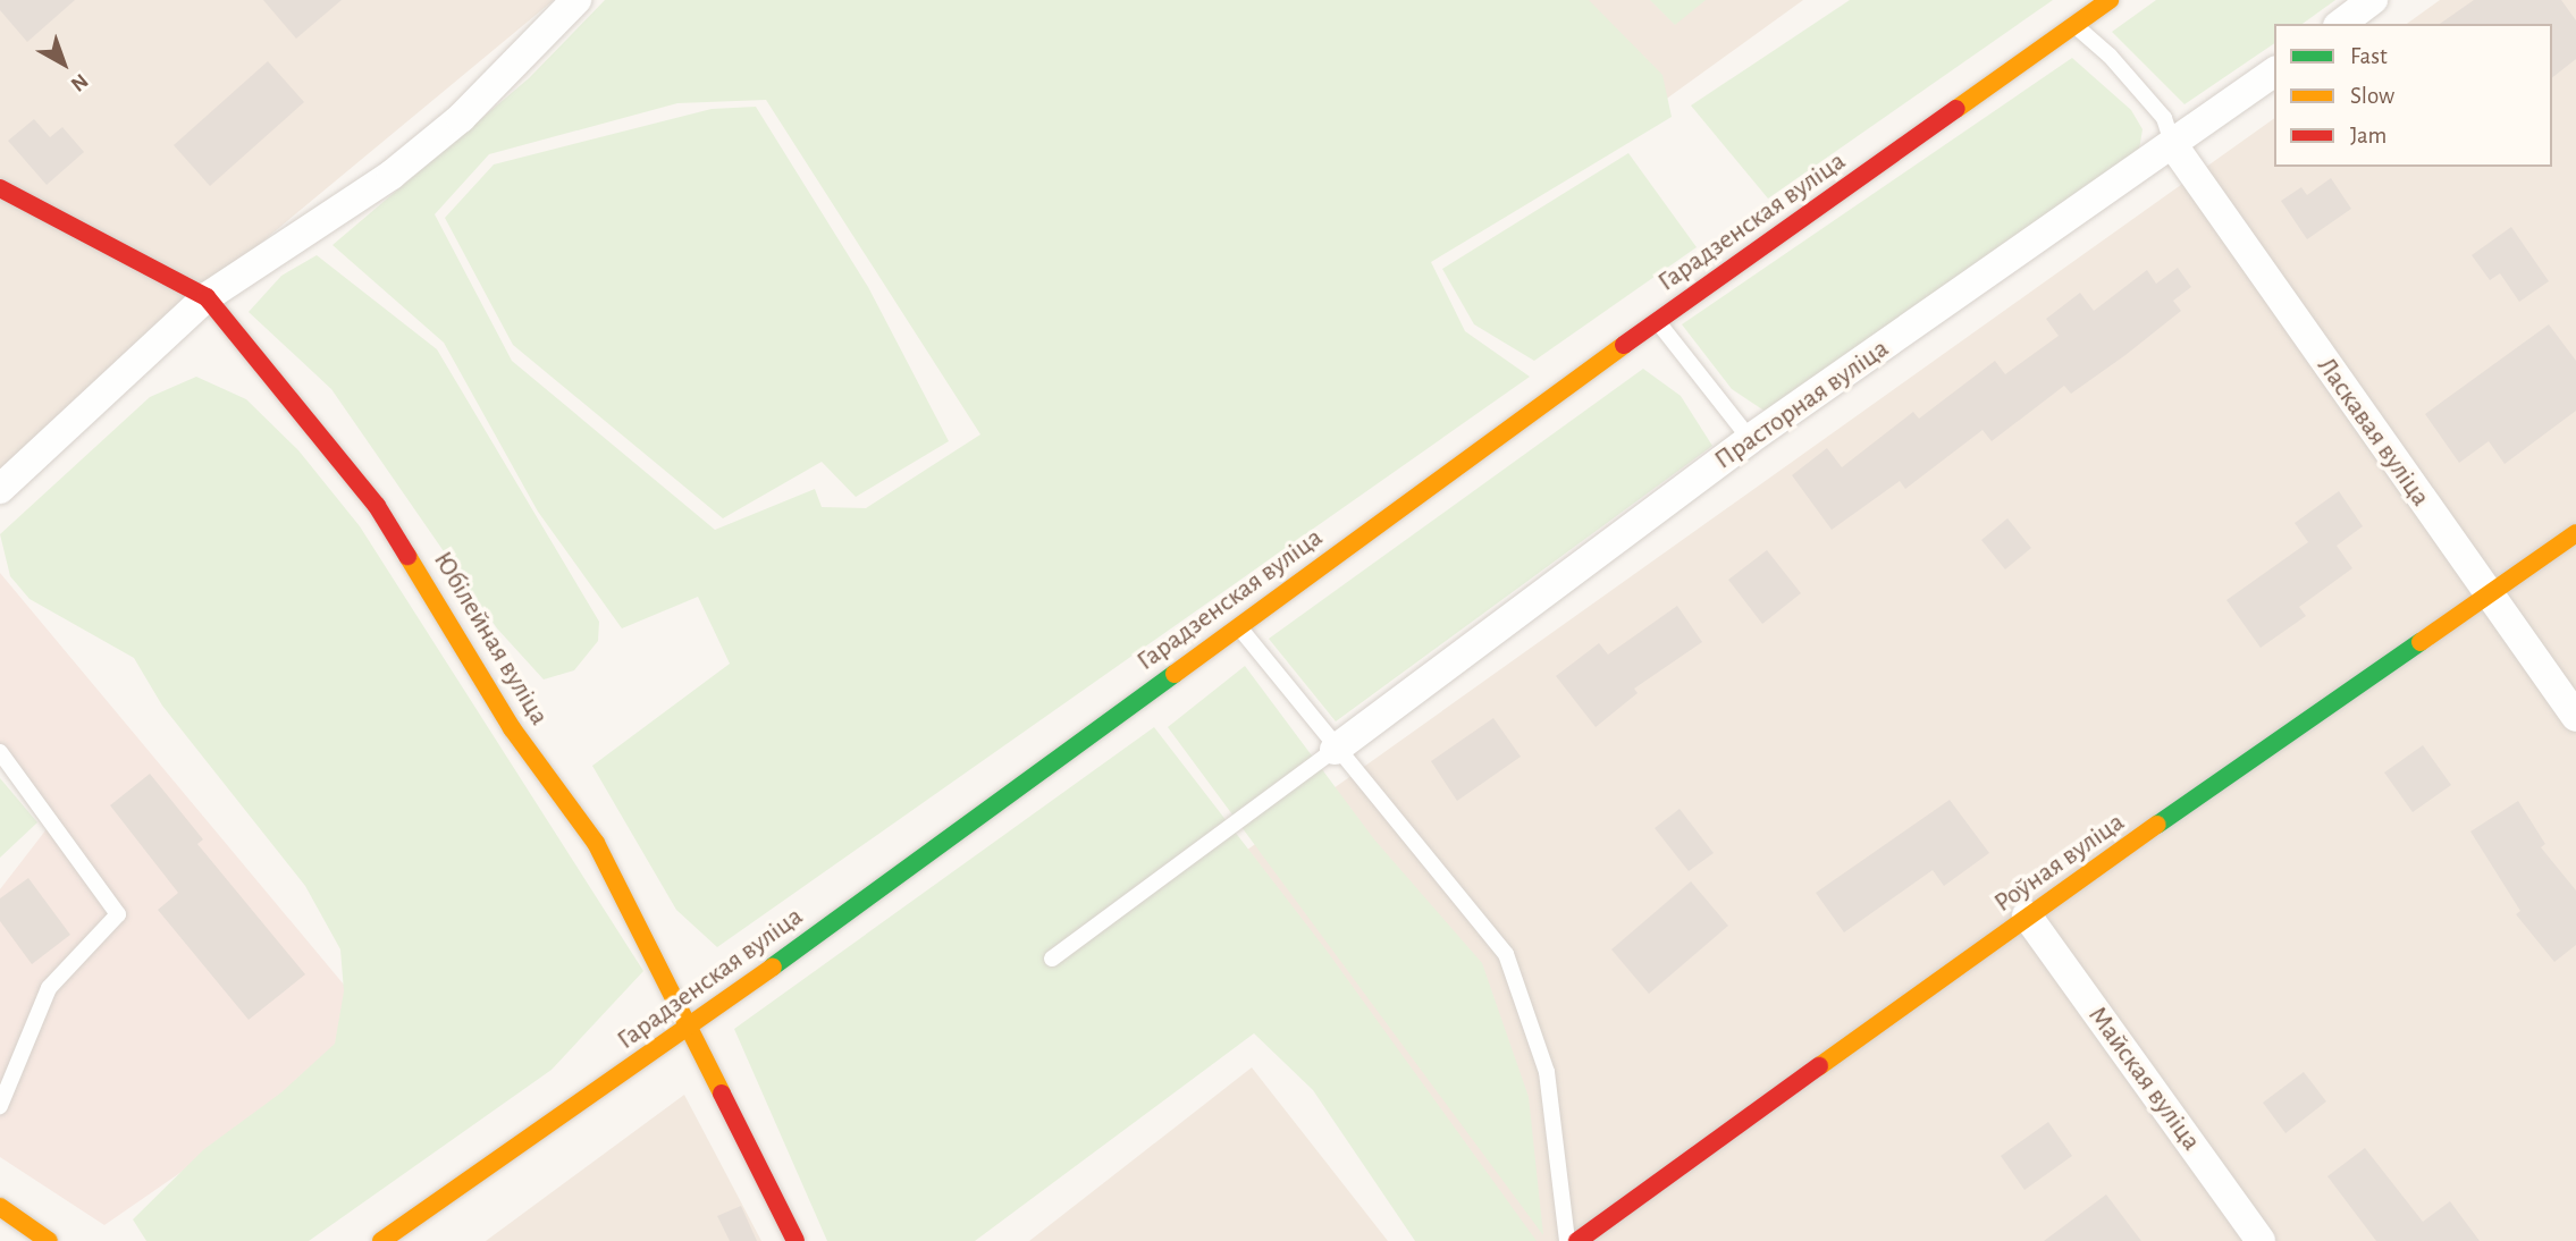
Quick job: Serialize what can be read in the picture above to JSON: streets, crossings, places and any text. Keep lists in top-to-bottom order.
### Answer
{
  "streets": {
    "street": [
      "Гарадзенская вуліца",
      "Прасторная вуліца",
      "Ласкавая вуліца",
      "Юбілейная вуліца",
      "Роўная вуліца",
      "Майская вуліца"
    ]
  },
  "crossings": [
    ["Гарадзенская вуліца", "Юбілейная вуліца"],
    ["Прасторная вуліца", "Ласкавая вуліца"],
    ["Ласкавая вуліца", "Роўная вуліца"],
    ["Роўная вуліца", "Майская вуліца"]
  ],
  "legend": ["Fast", "Slow", "Jam"],
  "north": "bottom right"
}
